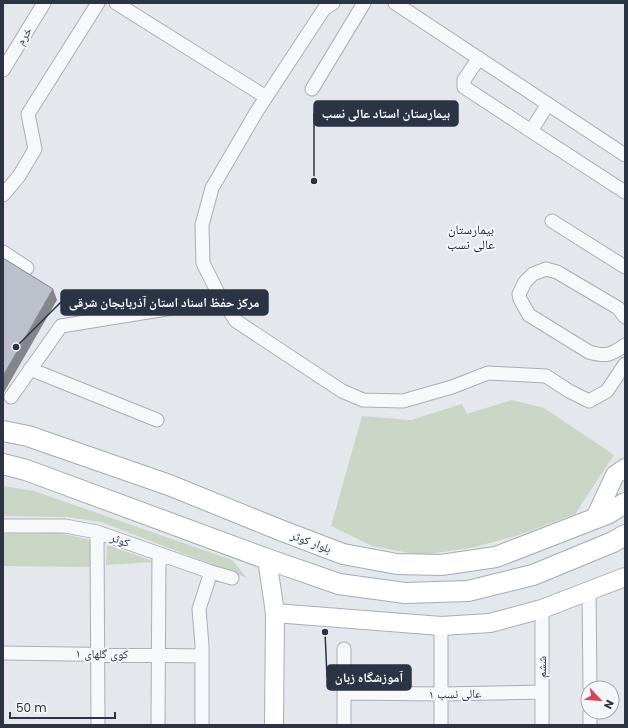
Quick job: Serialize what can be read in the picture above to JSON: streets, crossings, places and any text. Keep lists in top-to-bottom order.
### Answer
{
  "streets": {
    "main road": ["بلوار کوثر"],
    "street": [
      "خرم",
      "کوثر",
      "کوی گلهای ۱",
      "ششم",
      "عالی نسب ۱"
    ]
  },
  "crossings": [
    ["ششم", "عالی نسب ۱"]
  ],
  "districts": ["بیمارستان عالی نسب"],
  "places": ["بیمارستان استاد عالی نسب", "مرکز حفظ اسناد استان آذربایجان شرقی", "آموزشگاه زبان"],
  "scale_bar": "50 m",
  "north": "bottom right"
}
